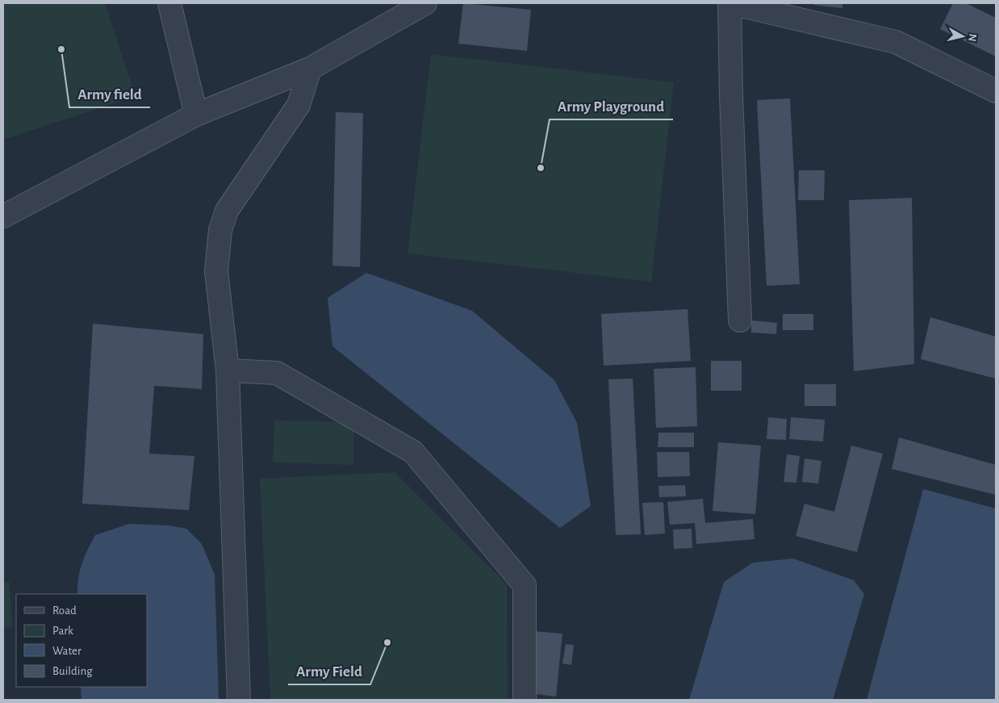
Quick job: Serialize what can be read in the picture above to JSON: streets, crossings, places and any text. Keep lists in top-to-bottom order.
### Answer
{
  "places": ["Army field", "Army Playground", "Army Field"],
  "legend": [
    "Road",
    "Park",
    "Water",
    "Building"
  ],
  "north": "right"
}
